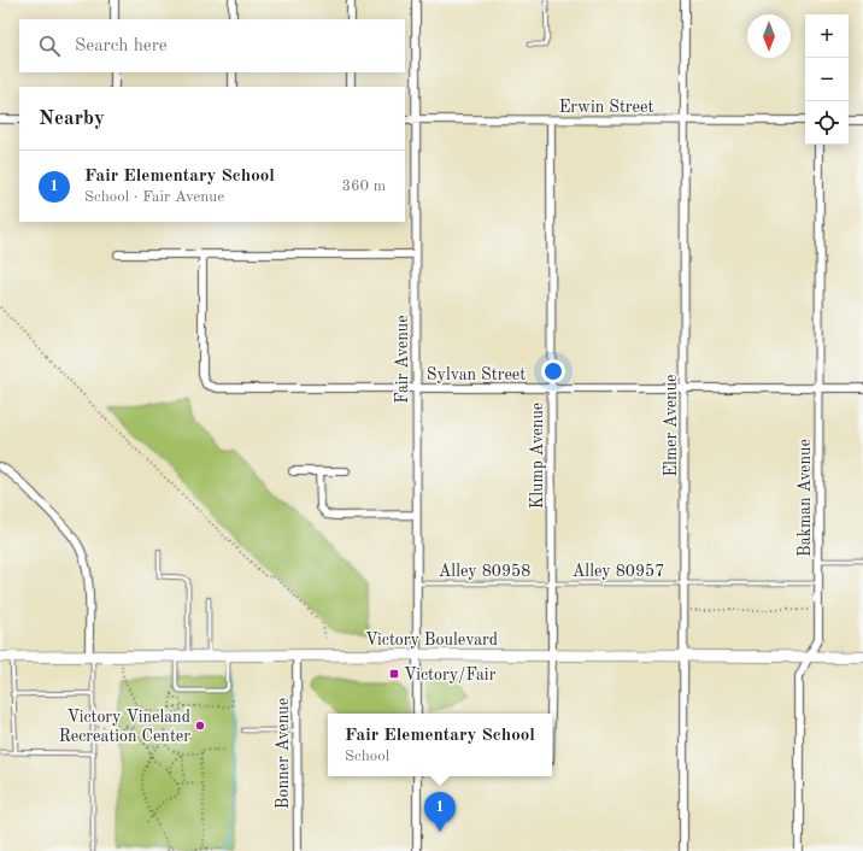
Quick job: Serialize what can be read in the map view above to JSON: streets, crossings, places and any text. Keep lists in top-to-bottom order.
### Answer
{
  "streets": {
    "main road": ["Victory Boulevard"],
    "street": [
      "Erwin Street",
      "Fair Avenue",
      "Sylvan Street",
      "Elmer Avenue",
      "Klump Avenue",
      "Bakman Avenue",
      "Bonner Avenue"
    ],
    "lane": ["Alley 80958", "Alley 80957"]
  },
  "crossings": [
    ["Erwin Street", "Fair Avenue"],
    ["Erwin Street", "Elmer Avenue"],
    ["Erwin Street", "Klump Avenue"],
    ["Fair Avenue", "Sylvan Street"],
    ["Fair Avenue", "Alley 80958"],
    ["Fair Avenue", "Victory Boulevard"],
    ["Sylvan Street", "Elmer Avenue"],
    ["Sylvan Street", "Klump Avenue"],
    ["Sylvan Street", "Bakman Avenue"],
    ["Elmer Avenue", "Alley 80957"],
    ["Elmer Avenue", "Victory Boulevard"],
    ["Klump Avenue", "Alley 80958"],
    ["Klump Avenue", "Alley 80957"],
    ["Klump Avenue", "Victory Boulevard"],
    ["Bakman Avenue", "Alley 80957"],
    ["Bakman Avenue", "Victory Boulevard"],
    ["Alley 80958", "Alley 80957"],
    ["Victory Boulevard", "Bonner Avenue"]
  ],
  "places": {
    "transit": ["Victory/Fair"],
    "other": ["Victory Vineland Recreation Center"]
  },
  "north": "bottom",
  "page": {
    "map_buttons": ["+", "−"],
    "search": "Search here",
    "heading": "Nearby",
    "list": [
      {
        "mark": "1",
        "name": "Fair Elementary School",
        "note": "School · Fair Avenue",
        "value": "360 m"
      }
    ],
    "popup": ["Fair Elementary School", "School"],
    "pins": "1"
  }
}
